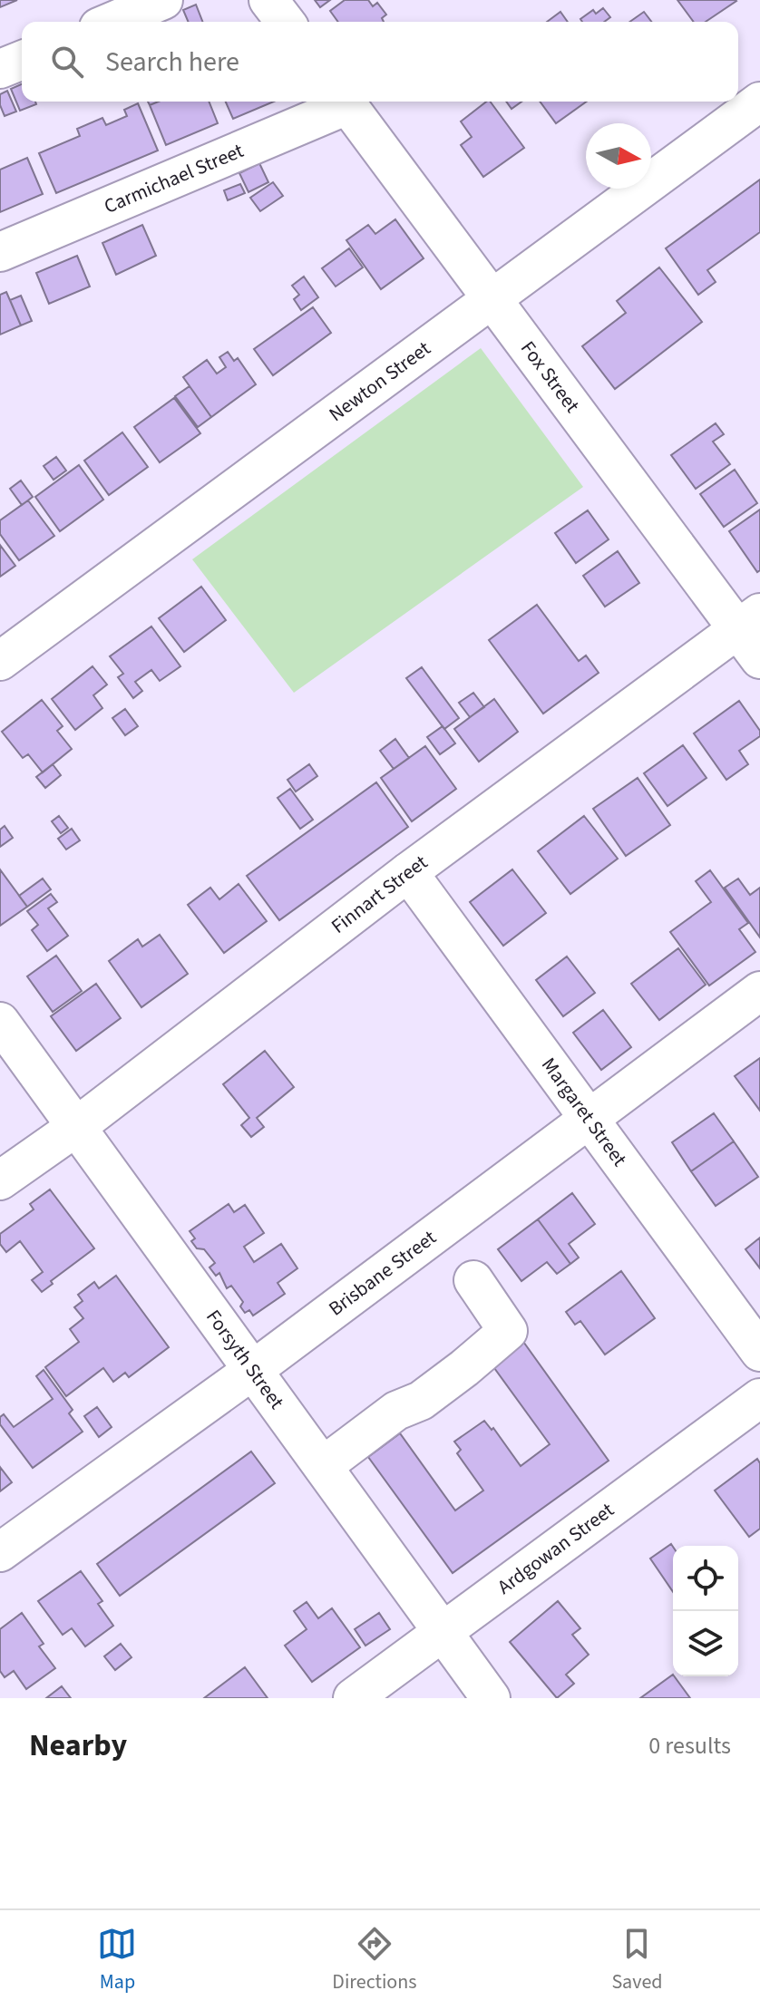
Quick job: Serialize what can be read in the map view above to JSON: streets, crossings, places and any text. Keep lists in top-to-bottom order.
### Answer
{
  "streets": {
    "street": [
      "Carmichael Street",
      "Fox Street",
      "Newton Street",
      "Finnart Street",
      "Margaret Street",
      "Brisbane Street",
      "Forsyth Street",
      "Ardgowan Street"
    ]
  },
  "crossings": [
    ["Fox Street", "Newton Street"],
    ["Fox Street", "Finnart Street"],
    ["Finnart Street", "Margaret Street"],
    ["Finnart Street", "Forsyth Street"],
    ["Margaret Street", "Brisbane Street"],
    ["Brisbane Street", "Forsyth Street"],
    ["Forsyth Street", "Ardgowan Street"]
  ],
  "north": "right",
  "page": {
    "search": "Search here",
    "heading": ["Nearby", "0 results"],
    "nav": ["Map", "Directions", "Saved"]
  }
}
